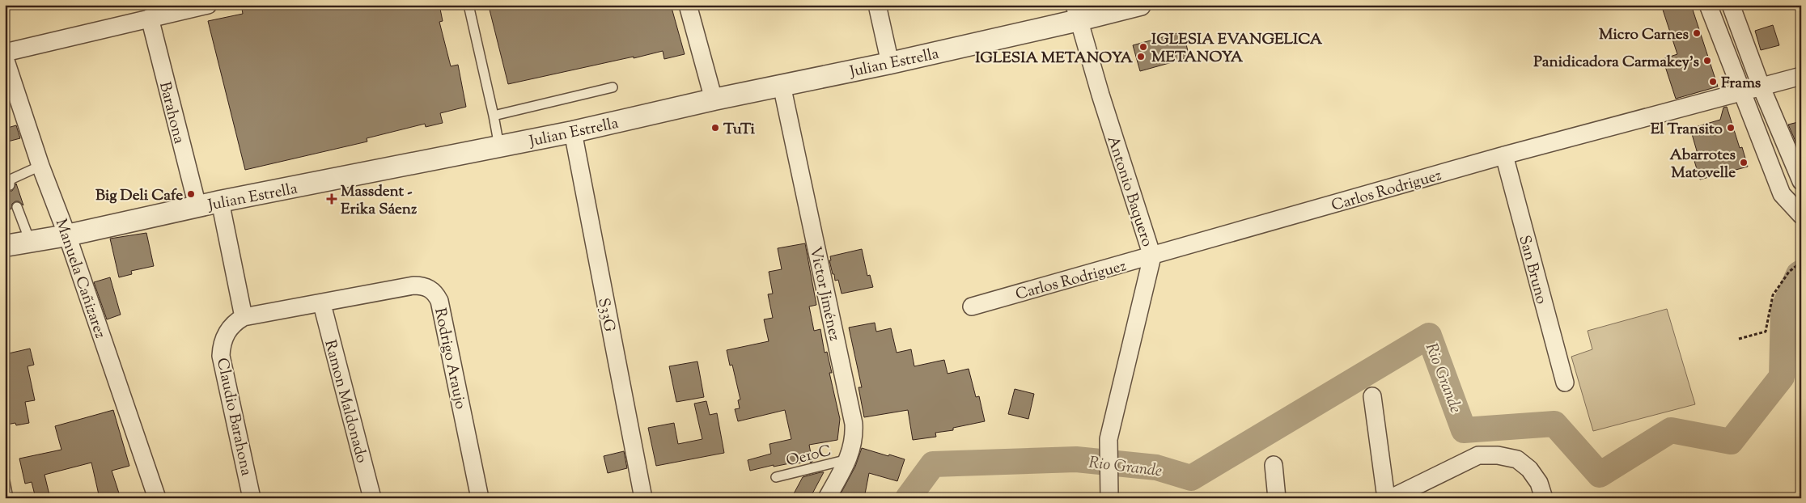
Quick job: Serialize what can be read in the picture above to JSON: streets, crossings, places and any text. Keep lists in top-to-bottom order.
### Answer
{
  "streets": {
    "street": [
      "Julian Estrella",
      "Barahona",
      "Carlos Rodriguez",
      "Antonio Baquero",
      "San Bruno",
      "Manuela Cañizarez",
      "Victor Jiménez",
      "S33G",
      "Rodrigo Araujo",
      "Ramon Maldonado",
      "Claudio Barahona"
    ],
    "lane": ["Oe10C"]
  },
  "crossings": [
    ["Julian Estrella", "Barahona"],
    ["Julian Estrella", "Antonio Baquero"],
    ["Julian Estrella", "Manuela Cañizarez"],
    ["Julian Estrella", "Victor Jiménez"],
    ["Julian Estrella", "S33G"],
    ["Carlos Rodriguez", "Antonio Baquero"],
    ["Carlos Rodriguez", "San Bruno"],
    ["Victor Jiménez", "Oe10C"],
    ["Rodrigo Araujo", "Ramon Maldonado"],
    ["Rodrigo Araujo", "Claudio Barahona"]
  ],
  "water": ["Rio Grande"],
  "places": {
    "other": [
      "Micro Carnes",
      "IGLESIA EVANGELICA METANOYA",
      "IGLESIA METANOYA",
      "Panidicadora Carmakey's",
      "Frams",
      "TuTi",
      "El Transito",
      "Abarrotes Matovelle",
      "Big Deli Cafe"
    ],
    "health": ["Massdent - Erika Sáenz"]
  }
}
